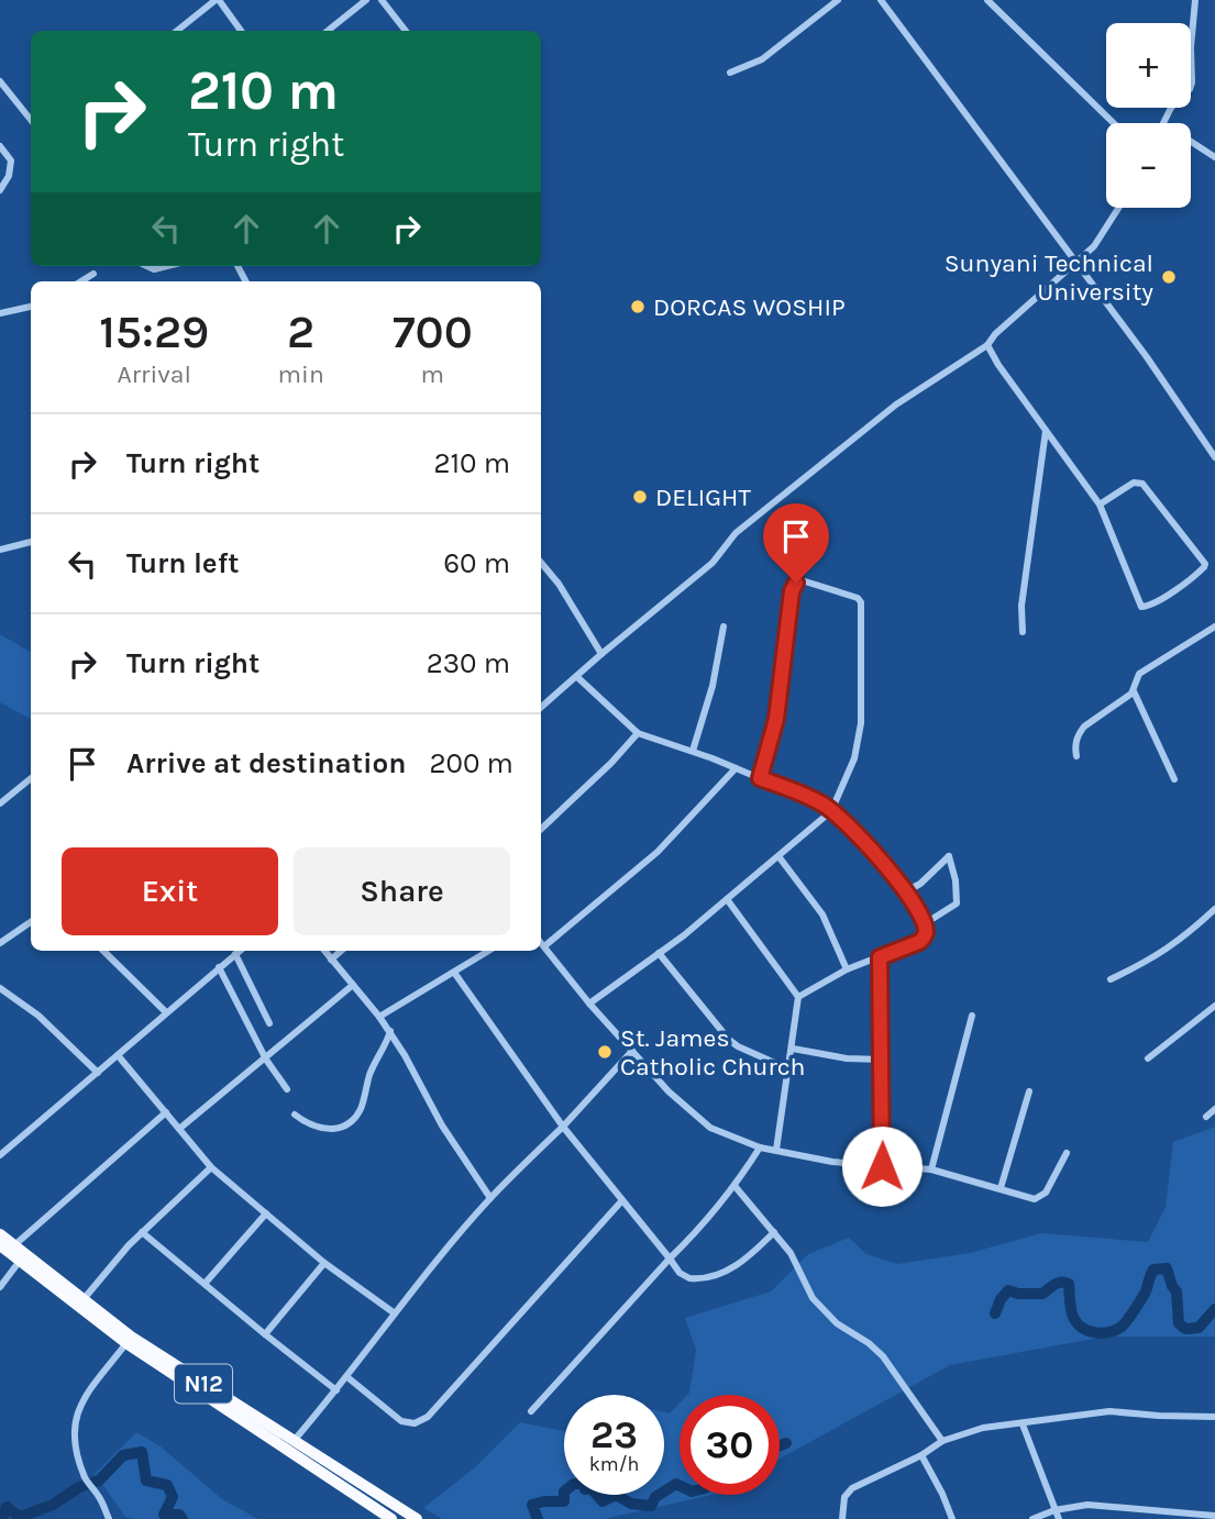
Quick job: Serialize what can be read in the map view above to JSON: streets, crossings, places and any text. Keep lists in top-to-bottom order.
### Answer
{
  "streets": {
    "highway": ["N12"]
  },
  "places": [
    "Sunyani Technical University",
    "DORCAS WOSHIP",
    "DELIGHT",
    "St. James Catholic Church"
  ],
  "page": {
    "map_buttons": ["+", "−"],
    "turn": ["210 m", "Turn right"],
    "eta": [
      "15:29",
      "Arrival",
      "2",
      "min",
      "700",
      "m"
    ],
    "list": [
      {
        "name": "Turn right",
        "value": "210 m"
      },
      {
        "name": "Turn left",
        "value": "60 m"
      },
      {
        "name": "Turn right",
        "value": "230 m"
      },
      {
        "name": "Arrive at destination",
        "value": "200 m"
      }
    ],
    "buttons": ["Exit", "Share"],
    "speed": "23 km/h",
    "limit": "30"
  }
}
